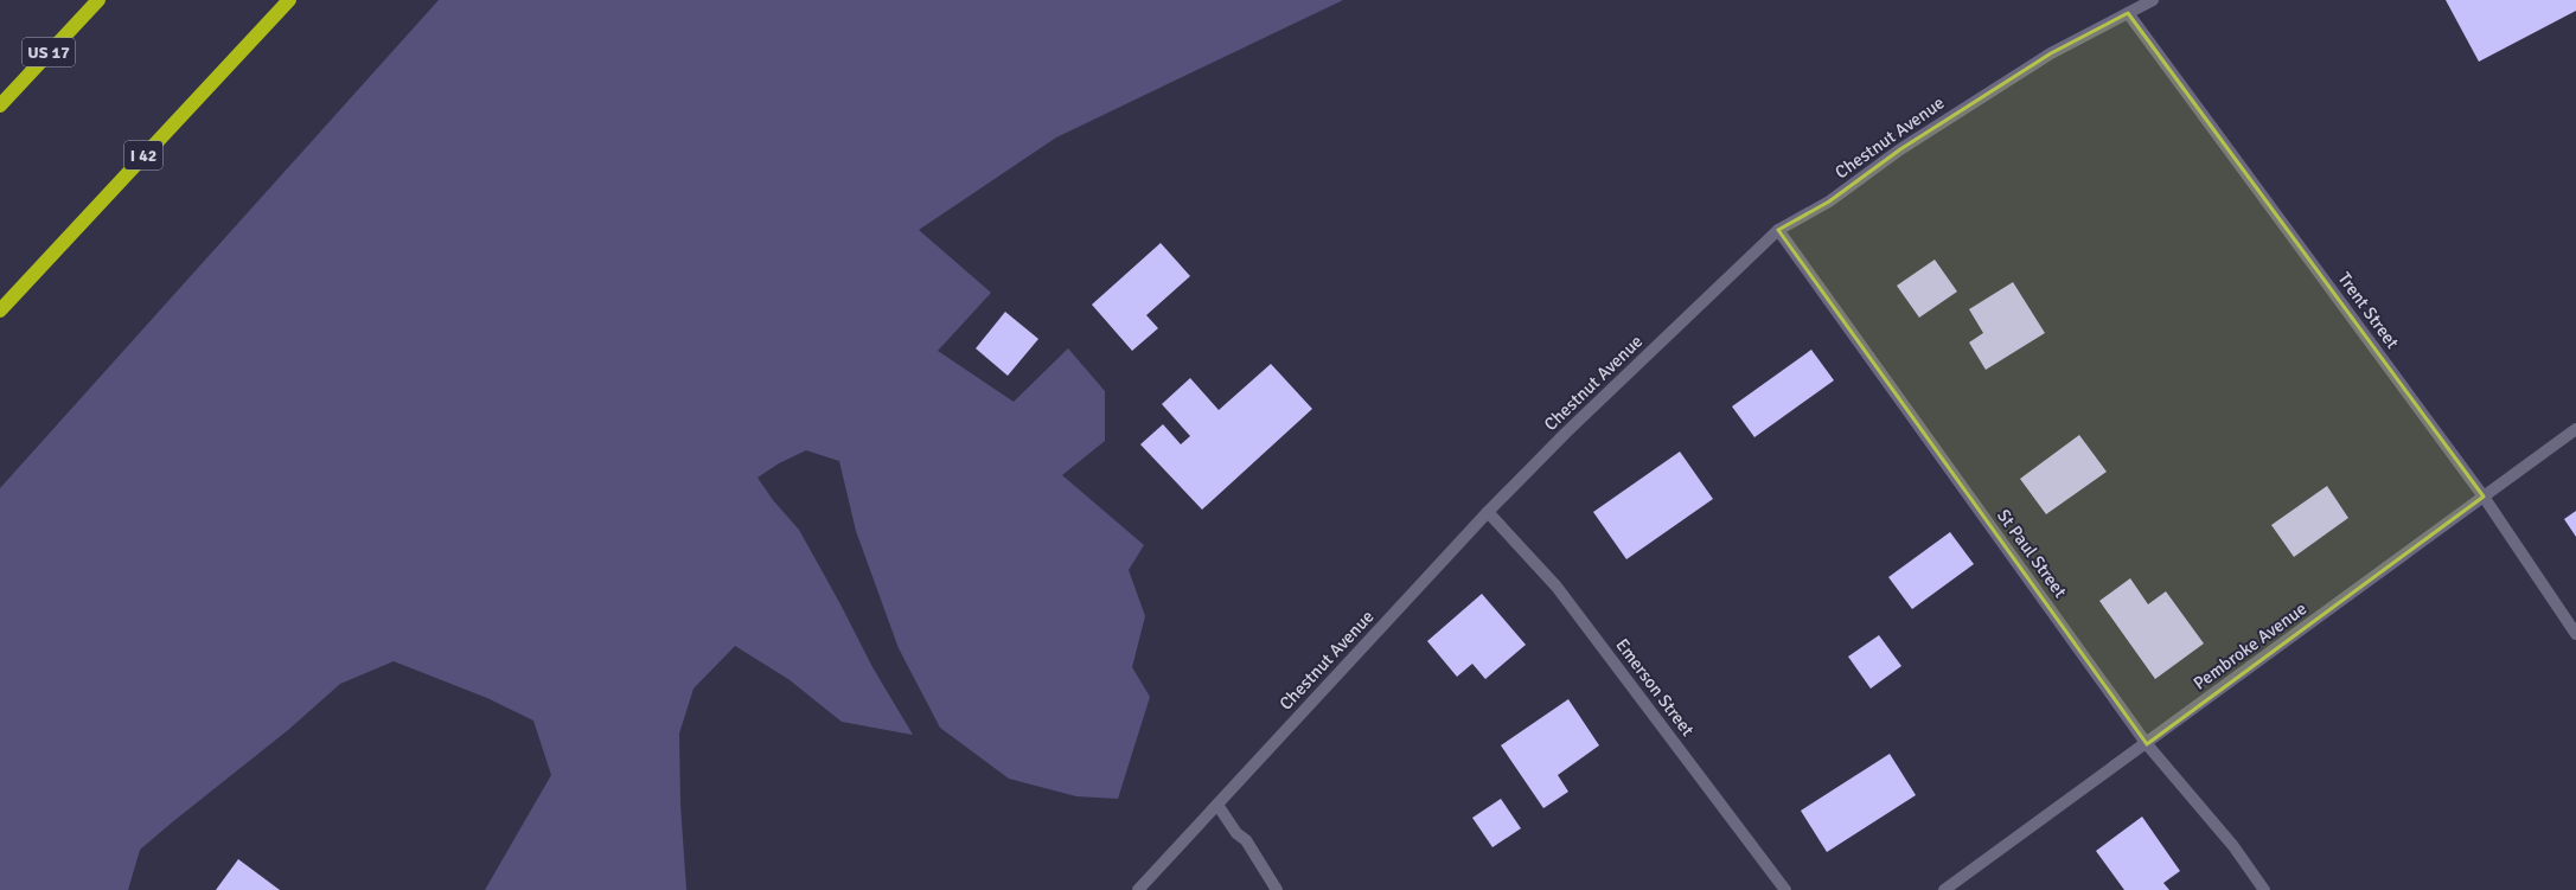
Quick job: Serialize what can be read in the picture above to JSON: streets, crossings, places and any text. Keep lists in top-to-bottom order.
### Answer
{
  "streets": {
    "highway": ["US 17", "I 42"],
    "street": [
      "Chestnut Avenue",
      "Trent Street",
      "St Paul Street",
      "Pembroke Avenue",
      "Emerson Street"
    ]
  },
  "crossings": [
    ["Chestnut Avenue", "Trent Street"],
    ["Chestnut Avenue", "St Paul Street"],
    ["Chestnut Avenue", "Emerson Street"],
    ["Trent Street", "Pembroke Avenue"],
    ["St Paul Street", "Pembroke Avenue"]
  ]
}
